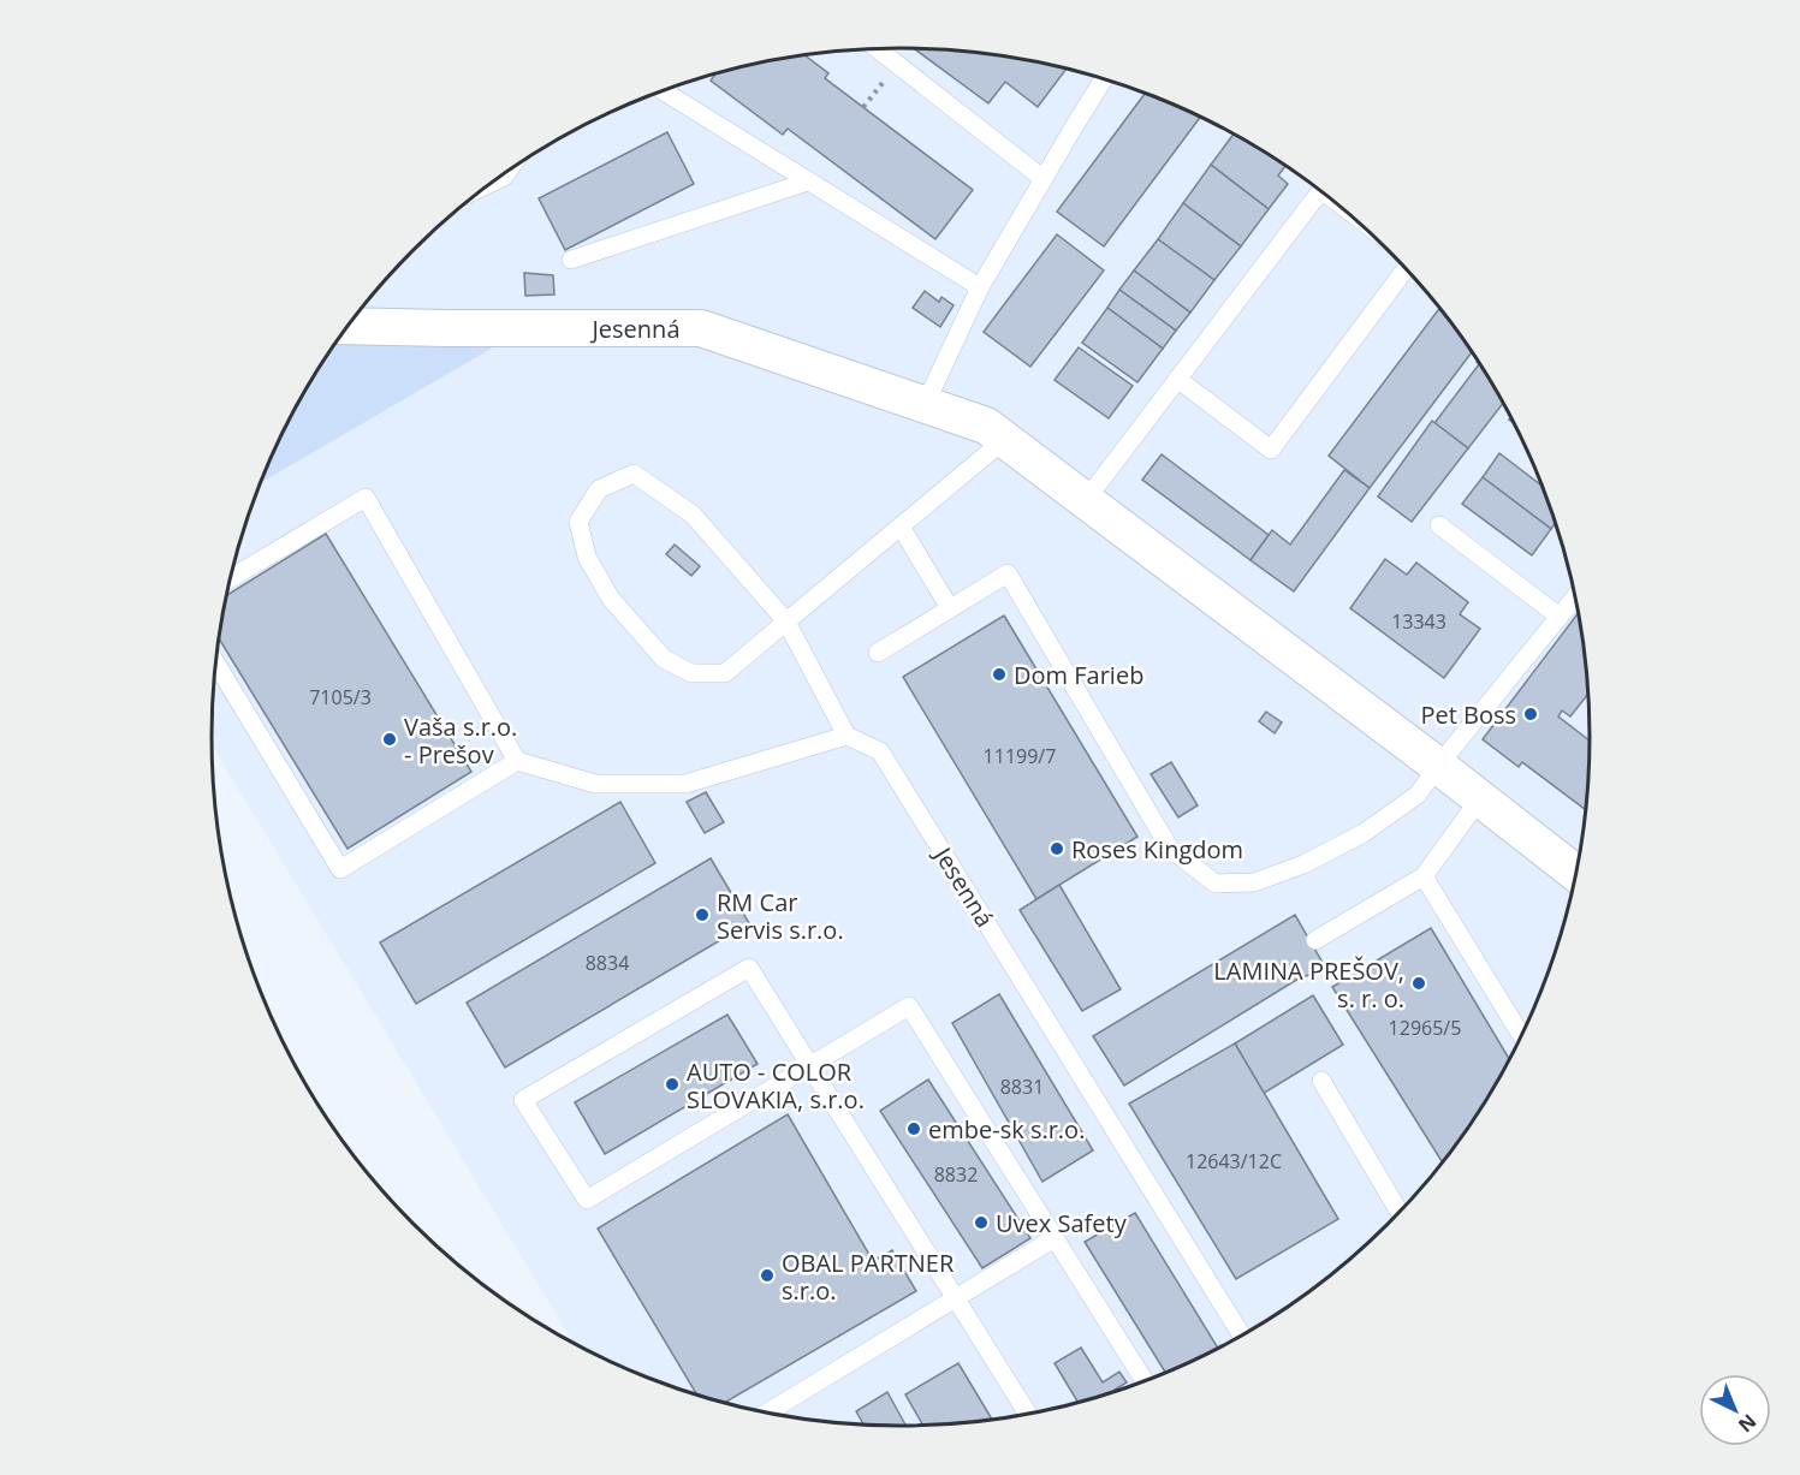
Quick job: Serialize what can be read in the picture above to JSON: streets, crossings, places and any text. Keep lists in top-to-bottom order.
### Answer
{
  "streets": {
    "street": ["Jesenná"]
  },
  "places": [
    "Dom Farieb",
    "Pet Boss",
    "Vaša s.r.o. - Prešov",
    "Roses Kingdom",
    "RM Car Servis s.r.o.",
    "LAMINA PREŠOV, s. r. o.",
    "AUTO - COLOR SLOVAKIA, s.r.o.",
    "embe-sk s.r.o.",
    "Uvex Safety",
    "OBAL PARTNER s.r.o."
  ],
  "house_numbers": [
    "13343",
    "7105/3",
    "11199/7",
    "8834",
    "12965/5",
    "8831",
    "12643/12C",
    "8832"
  ],
  "north": "bottom right"
}
